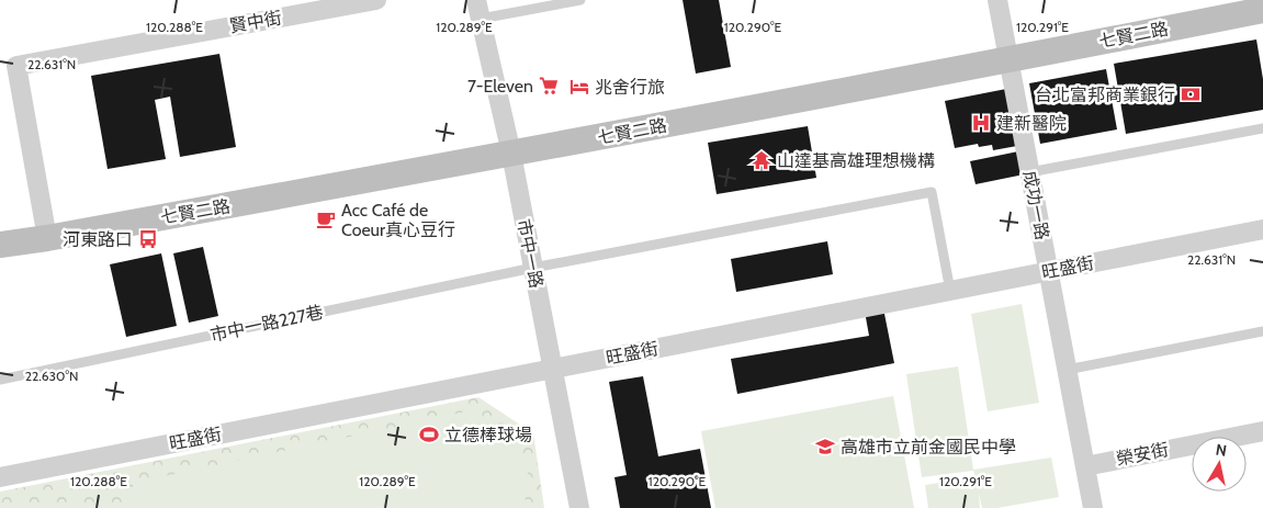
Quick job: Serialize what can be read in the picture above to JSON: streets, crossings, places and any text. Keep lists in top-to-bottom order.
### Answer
{
  "streets": {
    "street": [
      "賢中街",
      "七賢二路",
      "成功一路",
      "市中一路",
      "旺盛街",
      "榮安街"
    ],
    "lane": ["市中一路227巷"]
  },
  "crossings": [
    ["賢中街", "七賢二路"],
    ["七賢二路", "成功一路"],
    ["七賢二路", "市中一路"],
    ["成功一路", "旺盛街"],
    ["成功一路", "榮安街"],
    ["市中一路", "旺盛街"],
    ["市中一路", "市中一路227巷"],
    ["旺盛街", "市中一路227巷"]
  ],
  "places": {
    "supermarket": ["7-Eleven"],
    "hotel": ["兆舍行旅"],
    "bank": ["台北富邦商業銀行"],
    "hospital": ["建新醫院"],
    "temple": ["山達基高雄理想機構"],
    "cafe": ["Acc Café de Coeur真心豆行"],
    "bus stop": ["河東路口"],
    "sports": ["立德棒球場"],
    "school or university": ["高雄市立前金國民中學"]
  },
  "north": "top",
  "coordinates": [
    "120.288°E",
    "120.289°E",
    "120.290°E",
    "120.291°E",
    "22.631°N",
    "22.630°N"
  ]
}
